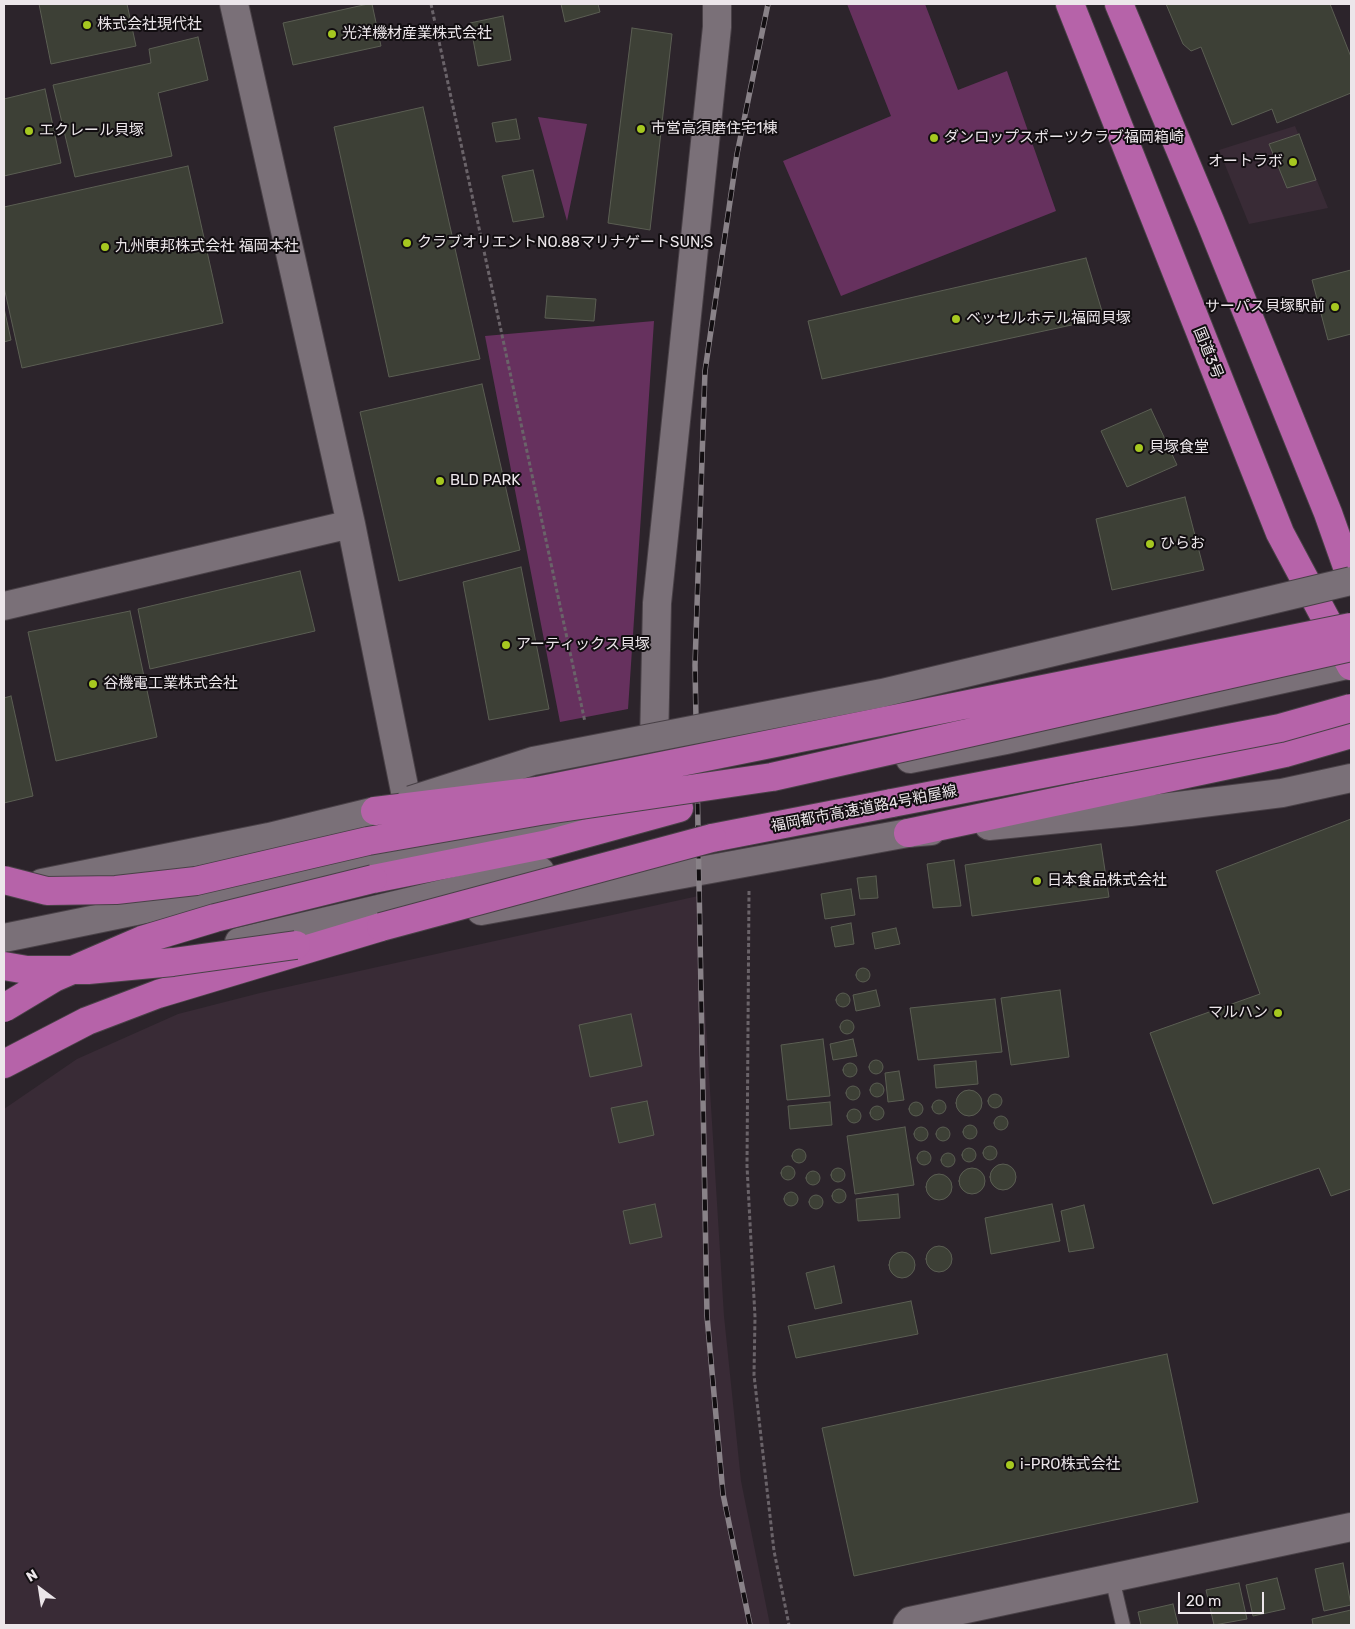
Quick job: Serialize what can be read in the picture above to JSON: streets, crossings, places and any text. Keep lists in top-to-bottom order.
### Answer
{
  "streets": {
    "highway": ["国道3号", "福岡都市高速道路4号粕屋線"]
  },
  "places": [
    "株式会社現代社",
    "光洋機材産業株式会社",
    "市営高須磨住宅1棟",
    "エクレール貝塚",
    "ダンロップスポーツクラブ福岡箱崎",
    "オートラボ",
    "クラブオリエントNO.88マリナゲートSUN,S",
    "九州東邦株式会社 福岡本社",
    "サーパス貝塚駅前",
    "ベッセルホテル福岡貝塚",
    "貝塚食堂",
    "BLD PARK",
    "ひらお",
    "アーティックス貝塚",
    "谷機電工業株式会社",
    "日本食品株式会社",
    "マルハン",
    "i-PRO株式会社"
  ],
  "scale_bar": "20 m",
  "north": "top left"
}
